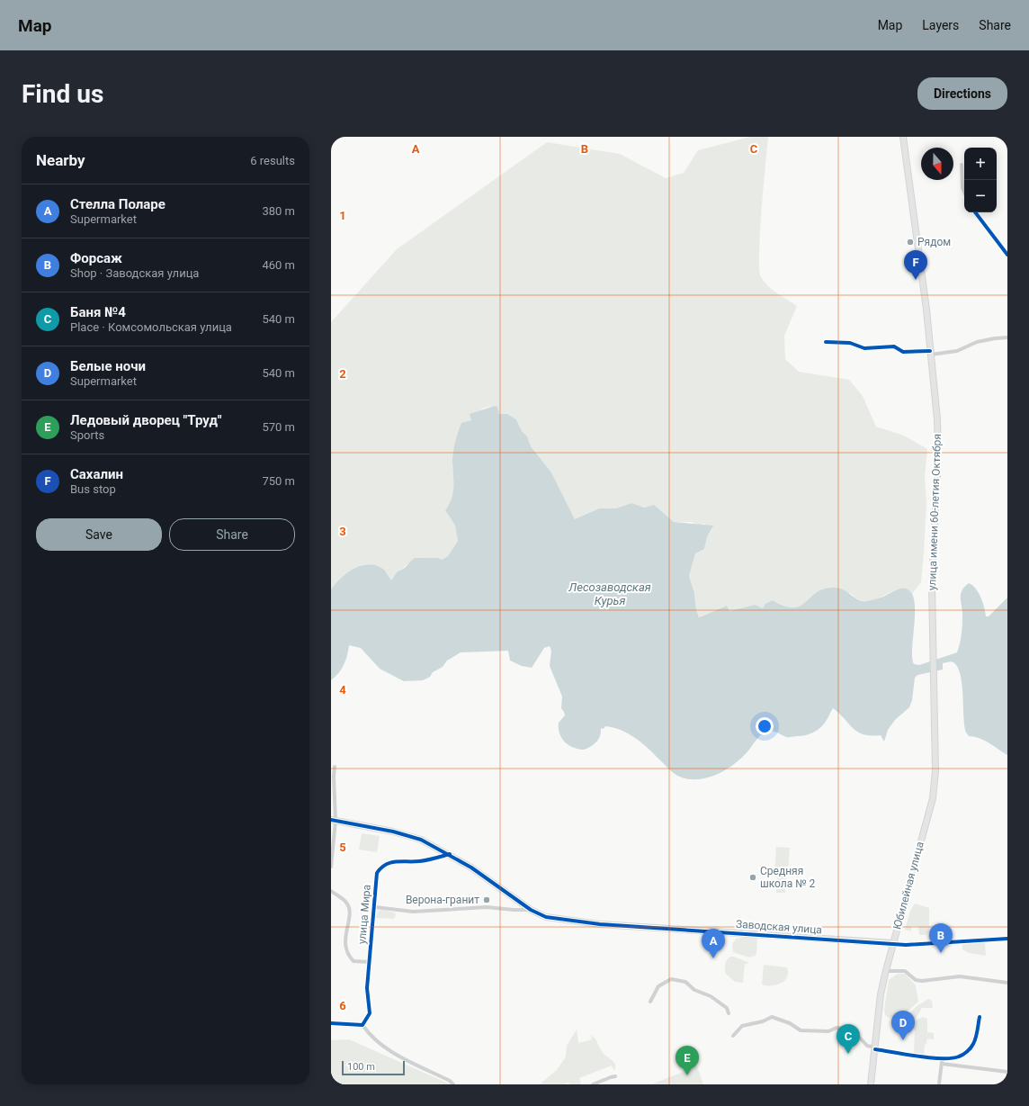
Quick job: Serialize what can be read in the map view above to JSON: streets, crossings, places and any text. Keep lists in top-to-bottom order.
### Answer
{
  "streets": {
    "main road": ["улица имени 60-летия Октября", "Юбилейная улица"],
    "street": ["улица Мира", "Заводская улица"]
  },
  "crossings": [
    ["улица имени 60-летия Октября", "Юбилейная улица"],
    ["Юбилейная улица", "Заводская улица"]
  ],
  "water": ["Лесозаводская Курья"],
  "places": ["Рядом", "Средняя школа № 2", "Верона-гранит"],
  "scale_bar": "100 m",
  "north": "bottom",
  "page": {
    "header": "Map",
    "nav": ["Map", "Layers", "Share"],
    "buttons": [
      "Directions",
      ["Save", "Share"]
    ],
    "title": "Find us",
    "heading": ["Nearby", "6 results"],
    "map_buttons": ["+", "−"],
    "list": [
      {
        "mark": "A",
        "name": "Стелла Поларе",
        "note": "Supermarket",
        "value": "380 m"
      },
      {
        "mark": "B",
        "name": "Форсаж",
        "note": "Shop · Заводская улица",
        "value": "460 m"
      },
      {
        "mark": "C",
        "name": "Баня №4",
        "note": "Place · Комсомольская улица",
        "value": "540 m"
      },
      {
        "mark": "D",
        "name": "Белые ночи",
        "note": "Supermarket",
        "value": "540 m"
      },
      {
        "mark": "E",
        "name": "Ледовый дворец \"Труд\"",
        "note": "Sports",
        "value": "570 m"
      },
      {
        "mark": "F",
        "name": "Сахалин",
        "note": "Bus stop",
        "value": "750 m"
      }
    ],
    "pins": [
      "F",
      "B",
      "A",
      "D",
      "C",
      "E"
    ],
    "scale": "100 m"
  },
  "grid": {
    "columns": ["A", "B", "C"],
    "rows": [
      "1",
      "2",
      "3",
      "4",
      "5",
      "6"
    ]
  }
}
